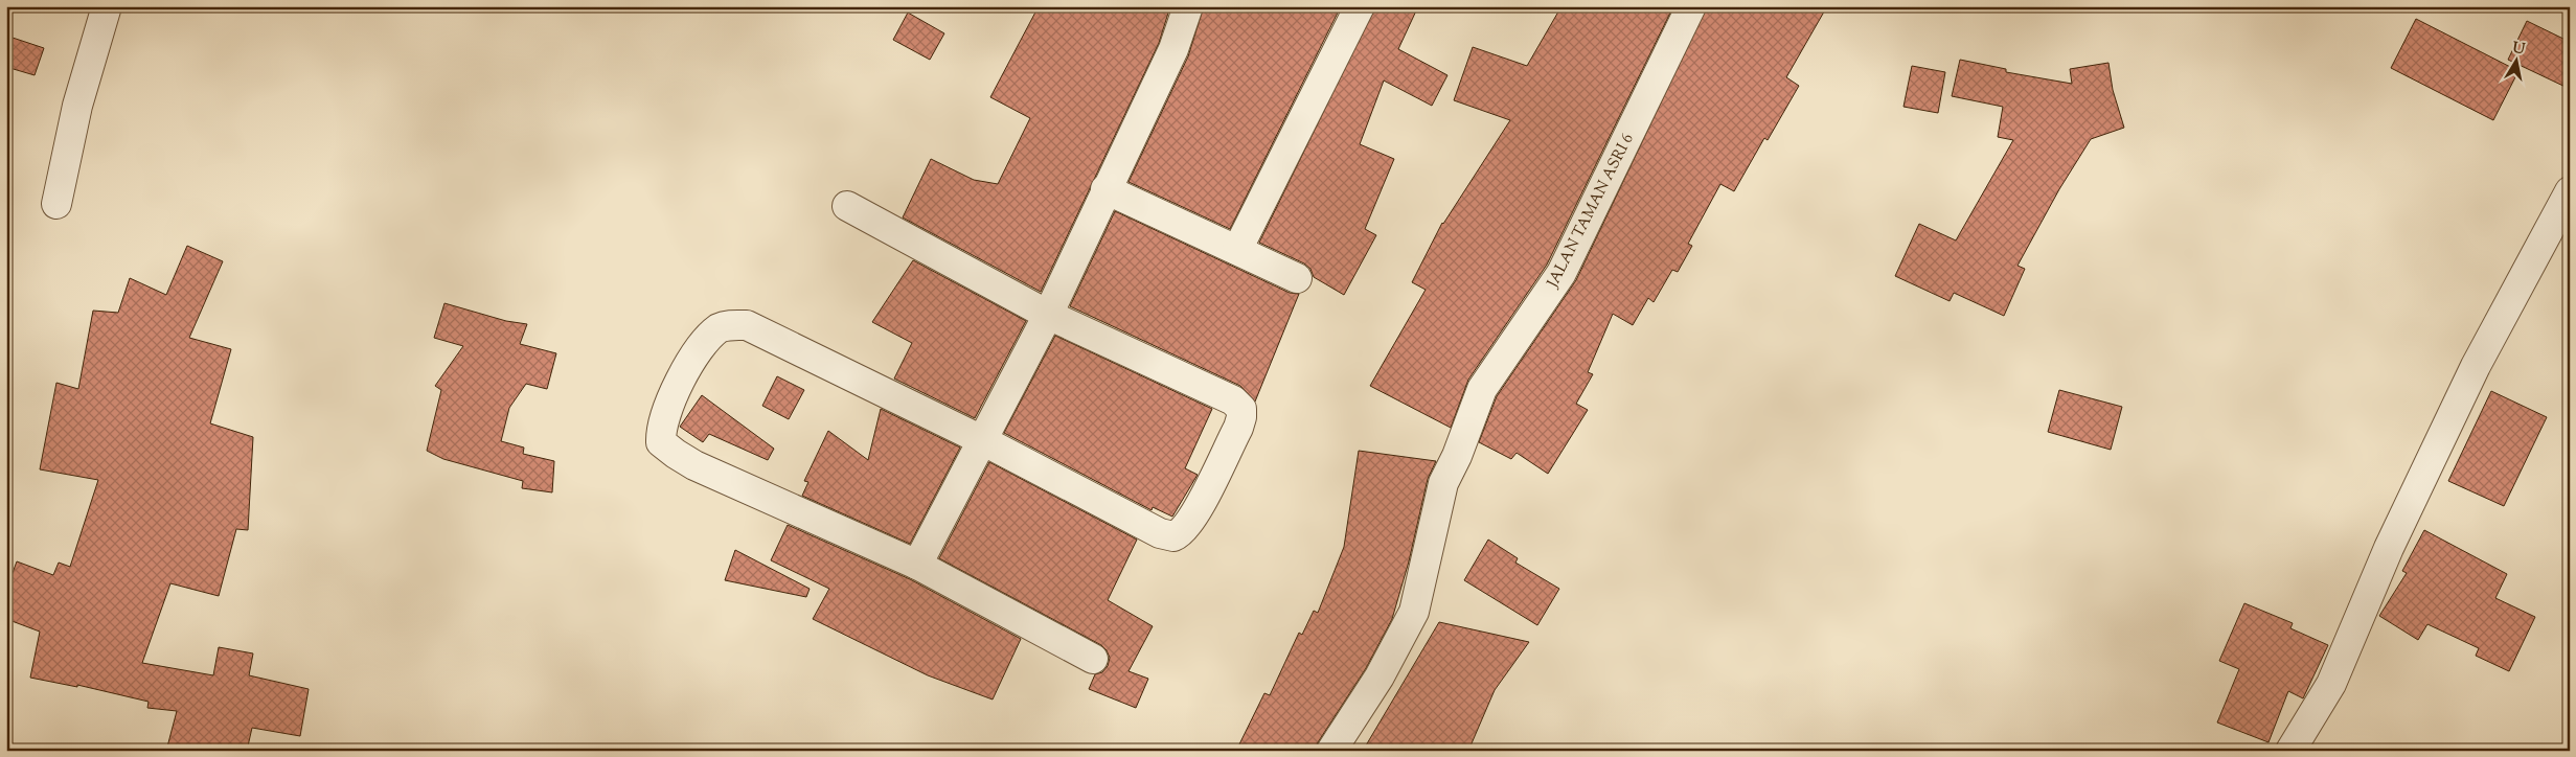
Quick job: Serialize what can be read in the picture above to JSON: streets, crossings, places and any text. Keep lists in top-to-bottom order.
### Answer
{
  "streets": {
    "street": ["JALAN TAMAN ASRI 6"]
  },
  "north": "top"
}
